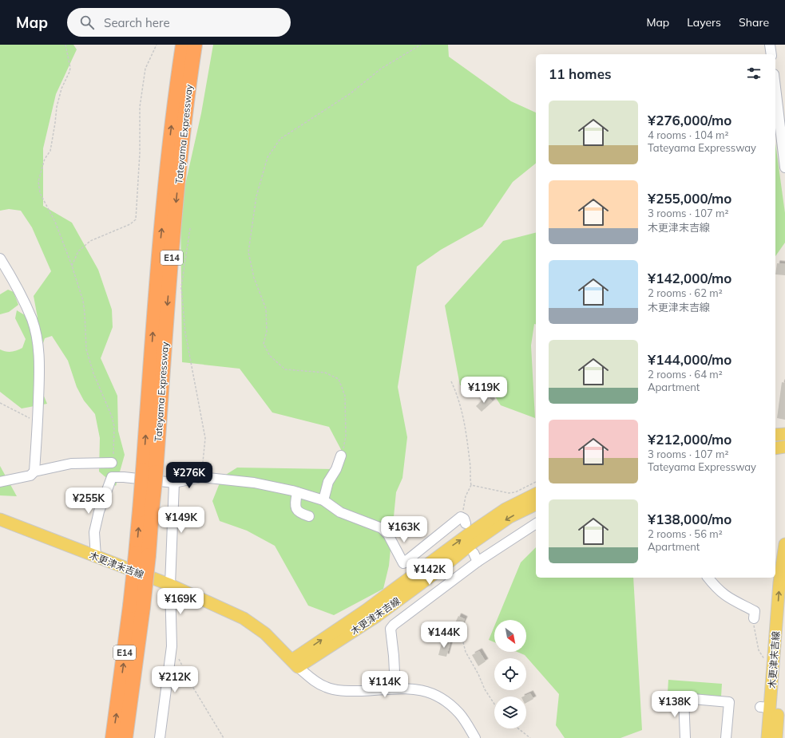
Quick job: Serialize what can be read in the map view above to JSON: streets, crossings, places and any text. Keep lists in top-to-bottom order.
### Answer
{
  "streets": {
    "highway": ["Tateyama Expressway", "E14"],
    "main road": ["木更津末吉線"]
  },
  "north": "bottom right",
  "page": {
    "header": "Map",
    "search": "Search here",
    "nav": ["Map", "Layers", "Share"],
    "heading": "11 homes",
    "list": [
      {
        "name": "¥276,000/mo",
        "note": "4 rooms · 104 m² · Tateyama Expressway"
      },
      {
        "name": "¥255,000/mo",
        "note": "3 rooms · 107 m² · 木更津末吉線"
      },
      {
        "name": "¥142,000/mo",
        "note": "2 rooms · 62 m² · 木更津末吉線"
      },
      {
        "name": "¥144,000/mo",
        "note": "2 rooms · 64 m² · Apartment"
      },
      {
        "name": "¥212,000/mo",
        "note": "3 rooms · 107 m² · Tateyama Expressway"
      },
      {
        "name": "¥138,000/mo",
        "note": "2 rooms · 56 m² · Apartment"
      }
    ],
    "price": [
      "¥119K",
      "¥276K",
      "¥255K",
      "¥149K",
      "¥163K",
      "¥142K",
      "¥169K",
      "¥144K",
      "¥212K",
      "¥114K",
      "¥138K"
    ]
  }
}
